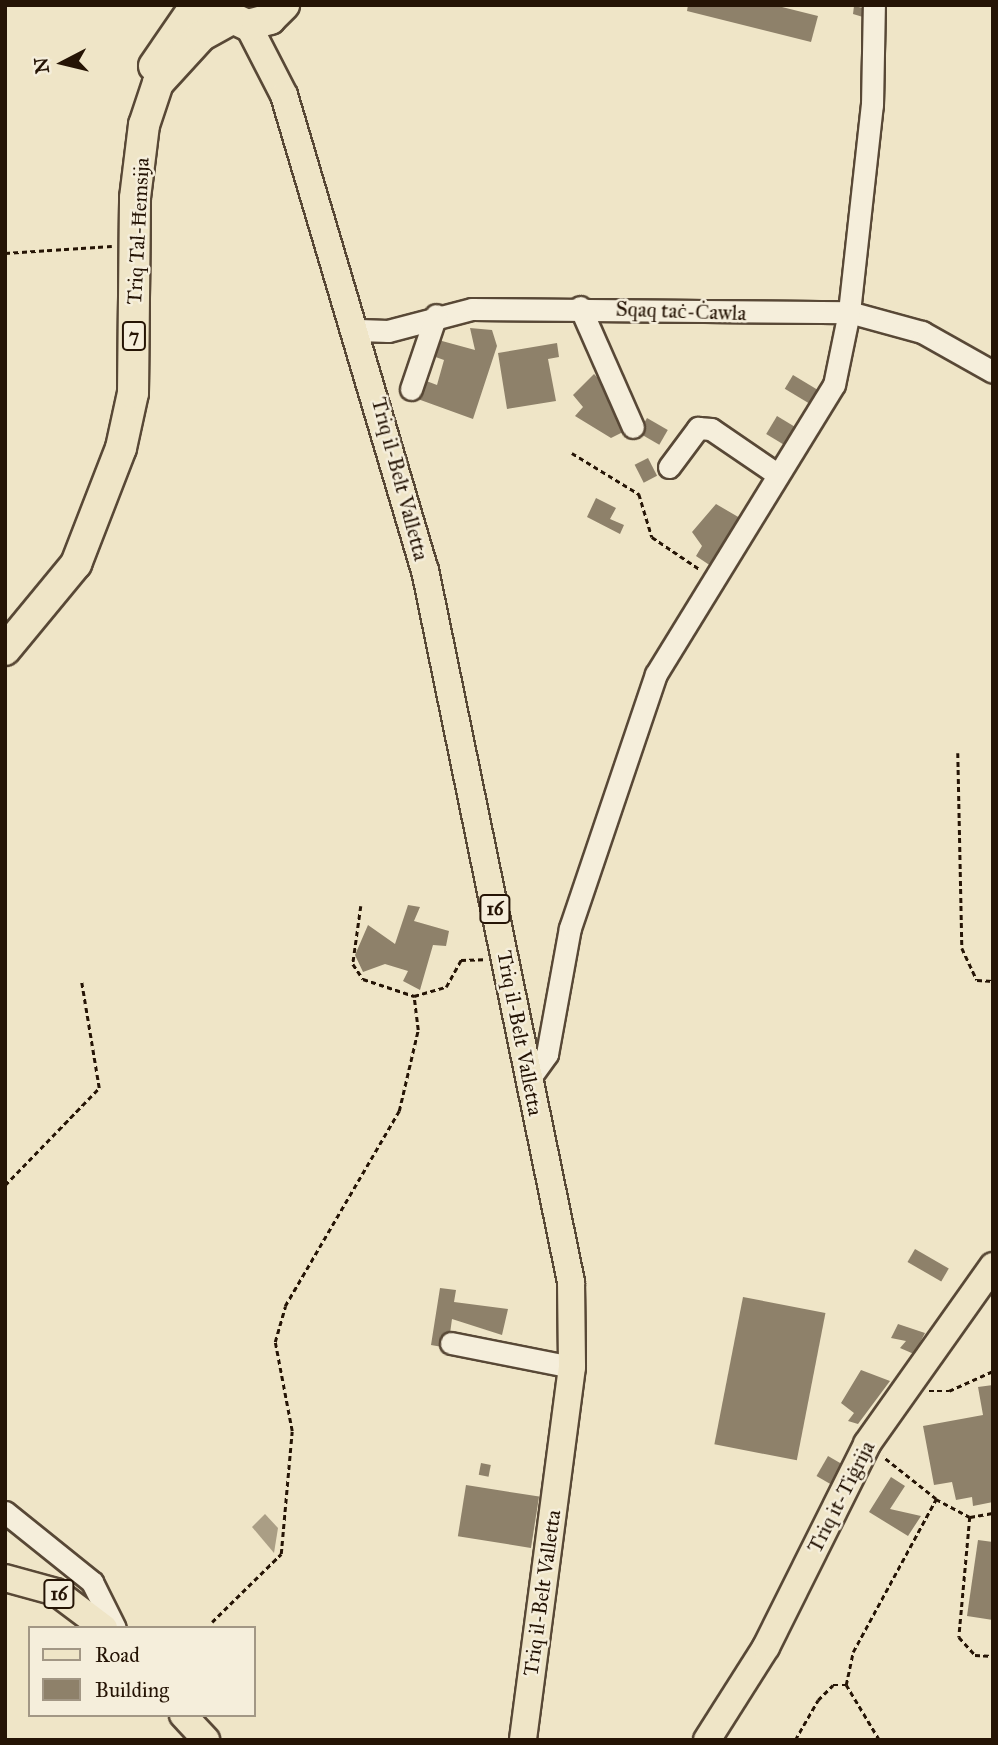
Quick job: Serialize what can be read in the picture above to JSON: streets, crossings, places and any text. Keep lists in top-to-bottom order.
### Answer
{
  "streets": {
    "highway": ["Triq Tal-Ħemsija", "7"],
    "main road": ["Triq il-Belt Valletta", "16", "Triq it-Tiġrija"],
    "street": ["Sqaq taċ-Ċawla"]
  },
  "crossings": [
    ["Triq Tal-Ħemsija", "7"],
    ["Triq Tal-Ħemsija", "Triq il-Belt Valletta"],
    ["Sqaq taċ-Ċawla", "Triq il-Belt Valletta"],
    ["7", "Triq il-Belt Valletta"]
  ],
  "legend": ["Road", "Building"],
  "north": "left"
}
